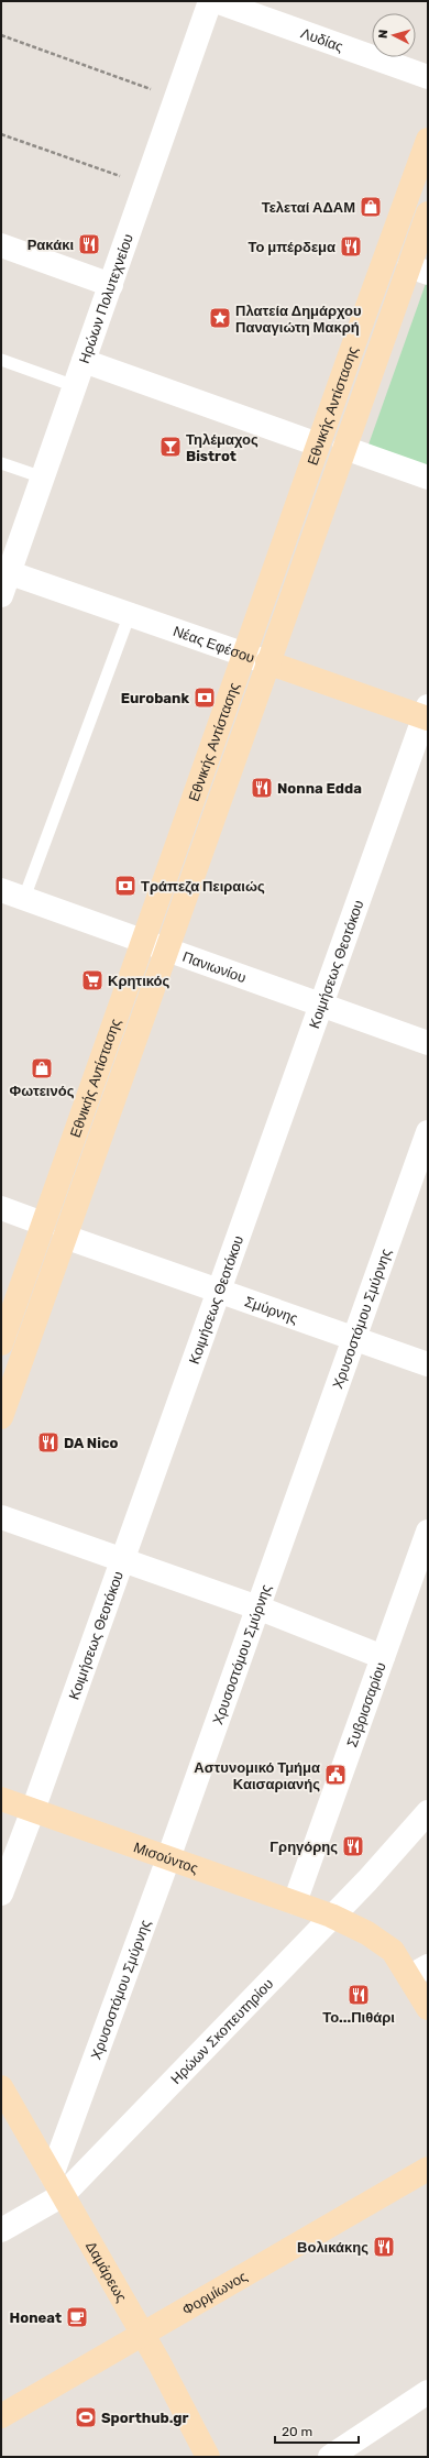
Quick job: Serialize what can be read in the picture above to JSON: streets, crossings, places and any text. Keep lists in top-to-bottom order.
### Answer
{
  "streets": {
    "main road": [
      "Εθνικής Αντίστασης",
      "Νέας Εφέσου",
      "Μισούντος",
      "Δαμάρεως",
      "Φορμίωνος"
    ],
    "street": [
      "Λυδίας",
      "Ηρώων Πολυτεχνείου",
      "Κοιμήσεως Θεοτόκου",
      "Πανιωνίου",
      "Σμύρνης",
      "Χρυσοστόμου Σμύρνης",
      "Συβρισσαρίου",
      "Ηρώων Σκοπευτηρίου"
    ]
  },
  "crossings": [
    ["Ηρώων Πολυτεχνείου", "Νέας Εφέσου"],
    ["Εθνικής Αντίστασης", "Νέας Εφέσου"],
    ["Εθνικής Αντίστασης", "Πανιωνίου"],
    ["Εθνικής Αντίστασης", "Σμύρνης"],
    ["Νέας Εφέσου", "Κοιμήσεως Θεοτόκου"],
    ["Κοιμήσεως Θεοτόκου", "Πανιωνίου"],
    ["Κοιμήσεως Θεοτόκου", "Σμύρνης"],
    ["Κοιμήσεως Θεοτόκου", "Μισούντος"],
    ["Σμύρνης", "Χρυσοστόμου Σμύρνης"],
    ["Χρυσοστόμου Σμύρνης", "Μισούντος"],
    ["Χρυσοστόμου Σμύρνης", "Ηρώων Σκοπευτηρίου"],
    ["Χρυσοστόμου Σμύρνης", "Δαμάρεως"],
    ["Συβρισσαρίου", "Μισούντος"],
    ["Μισούντος", "Ηρώων Σκοπευτηρίου"],
    ["Ηρώων Σκοπευτηρίου", "Δαμάρεως"],
    ["Δαμάρεως", "Φορμίωνος"]
  ],
  "places": {
    "shop": ["Τελεταί ΑΔΑΜ", "Φωτεινός"],
    "restaurant": [
      "Ρακάκι",
      "Το μπέρδεμα",
      "Nonna Edda",
      "DA Nico",
      "Γρηγόρης",
      "Το...Πιθάρι",
      "Βολικάκης"
    ],
    "place": ["Πλατεία Δημάρχου Παναγιώτη Μακρή"],
    "bar": ["Τηλέμαχος Bistrot"],
    "bank": ["Eurobank", "Τράπεζα Πειραιώς"],
    "supermarket": ["Κρητικός"],
    "public building": ["Αστυνομικό Τμήμα Καισαριανής"],
    "cafe": ["Honeat"],
    "sports": ["Sporthub.gr"]
  },
  "scale_bar": "20 m",
  "north": "left"
}
